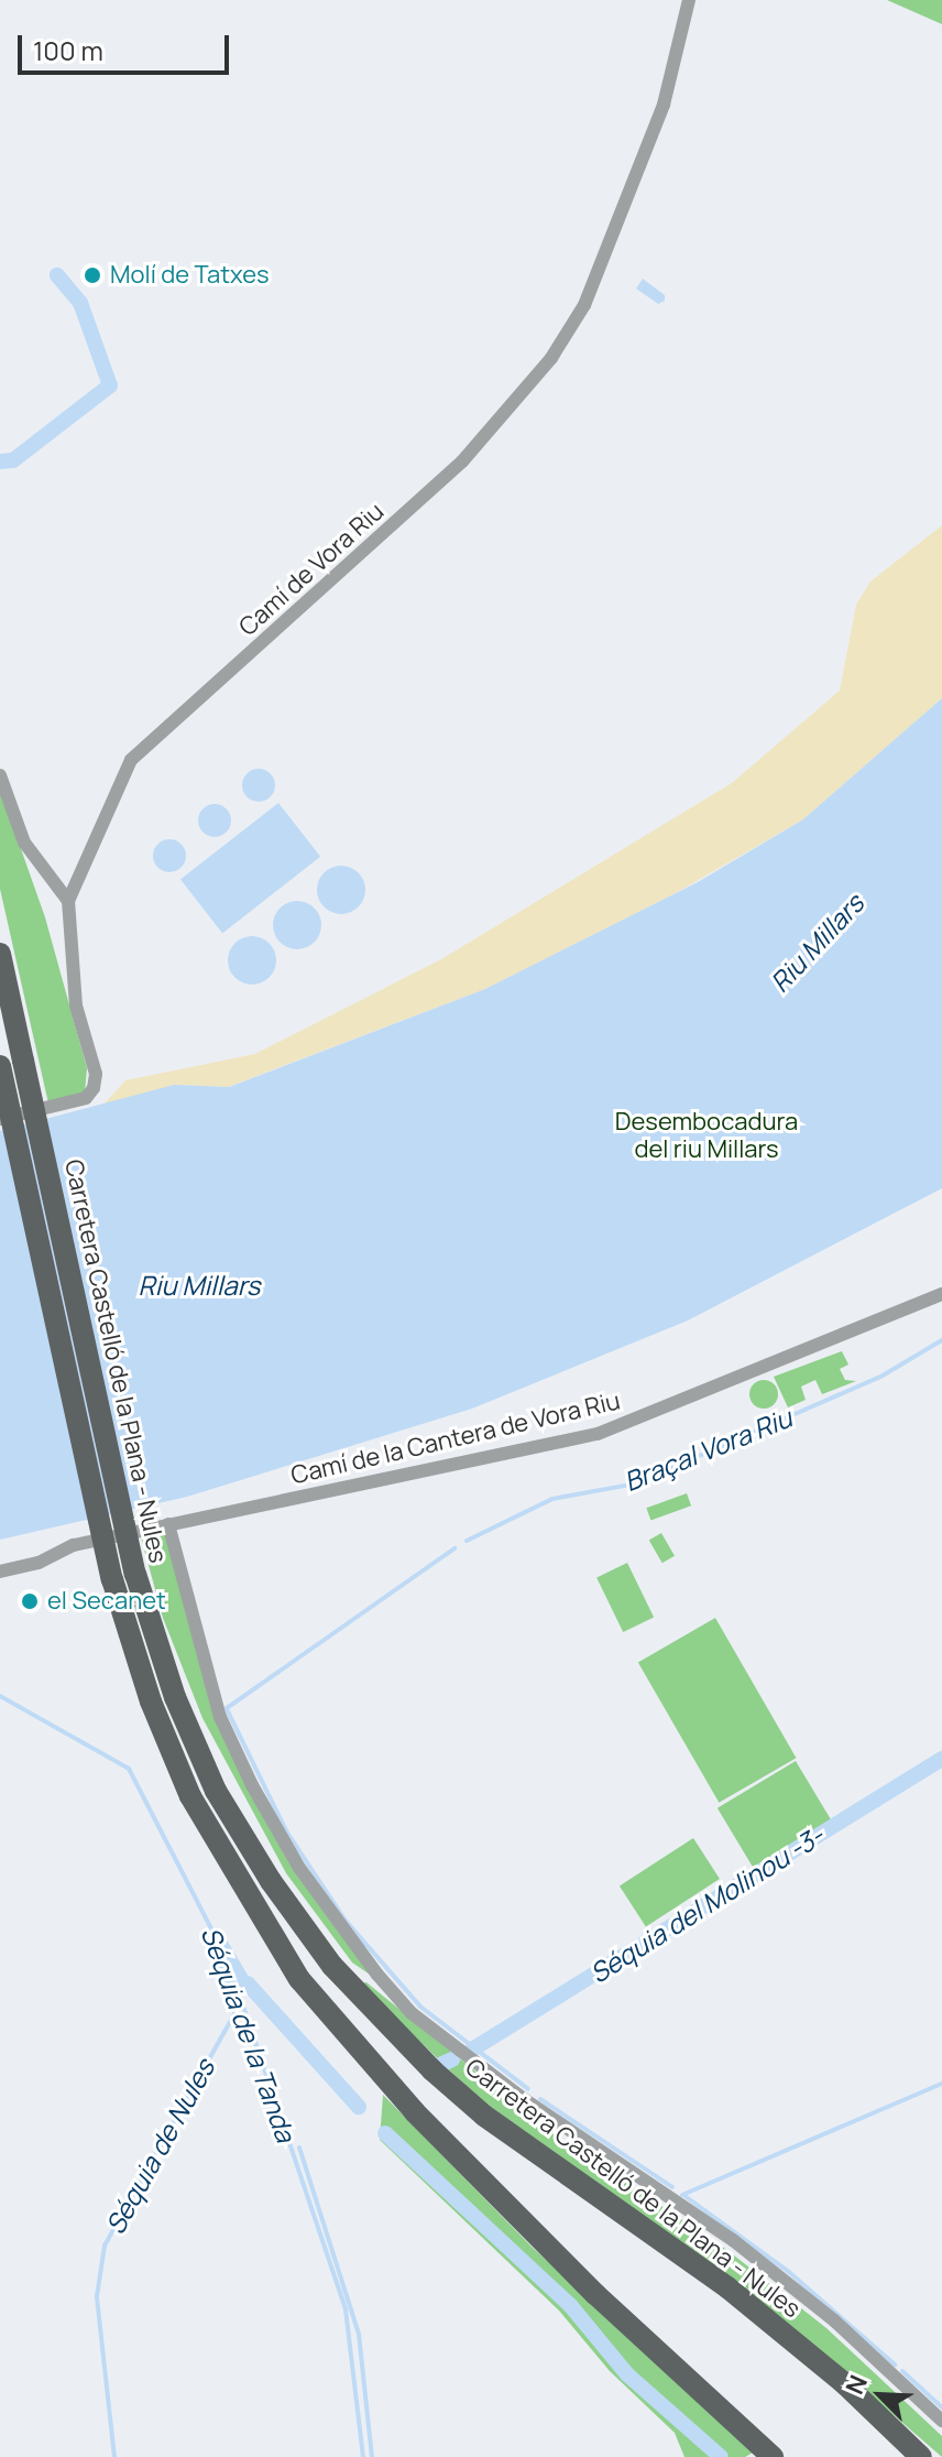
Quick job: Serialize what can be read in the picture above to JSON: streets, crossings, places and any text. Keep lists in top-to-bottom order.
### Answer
{
  "streets": {
    "main road": ["Carretera Castelló de la Plana - Nules"],
    "street": ["Camí de Vora Riu", "Camí de la Cantera de Vora Riu"]
  },
  "water": [
    "Riu Millars",
    "Braçal Vora Riu",
    "Séquia del Molinou -3-",
    "Séquia de la Tanda",
    "Séquia de Nules"
  ],
  "parks": ["Desembocadura del riu Millars"],
  "places": ["Molí de Tatxes", "el Secanet"],
  "scale_bar": "100 m",
  "north": "top left"
}
